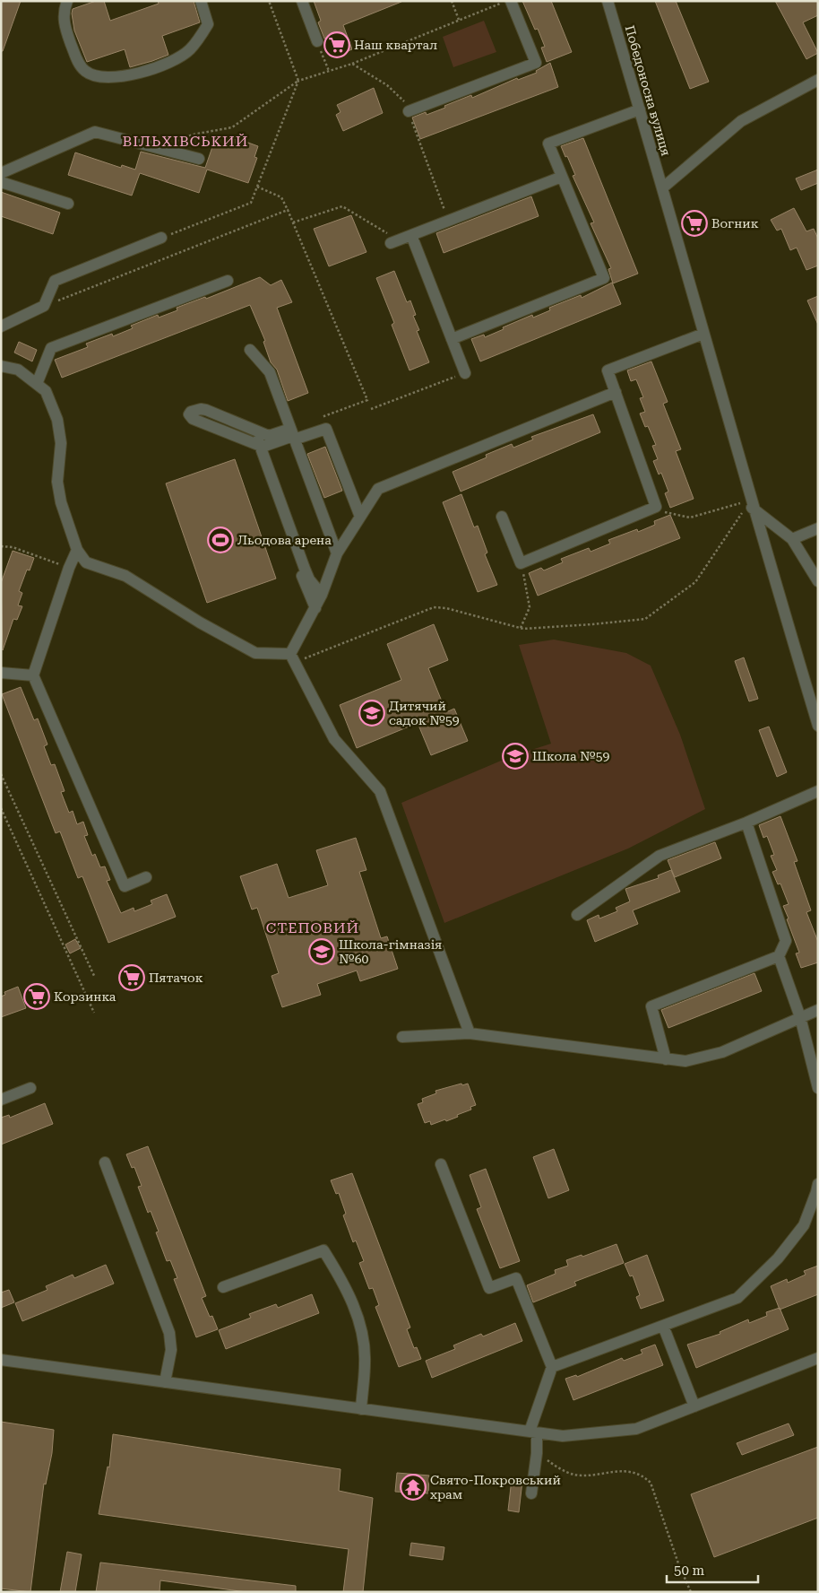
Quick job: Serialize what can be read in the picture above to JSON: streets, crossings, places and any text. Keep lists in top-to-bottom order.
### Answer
{
  "streets": {
    "street": ["Победоносна вулиця"]
  },
  "districts": ["ВІЛЬХІВСЬКИЙ", "СТЕПОВИЙ"],
  "places": {
    "supermarket": [
      "Наш квартал",
      "Вогник",
      "Пятачок",
      "Корзинка"
    ],
    "sports": ["Льодова арена"],
    "school or university": ["Дитячий садок №59", "Школа №59", "Школа-гімназія №60"],
    "temple": ["Свято-Покровський храм"]
  },
  "scale_bar": "50 m"
}
